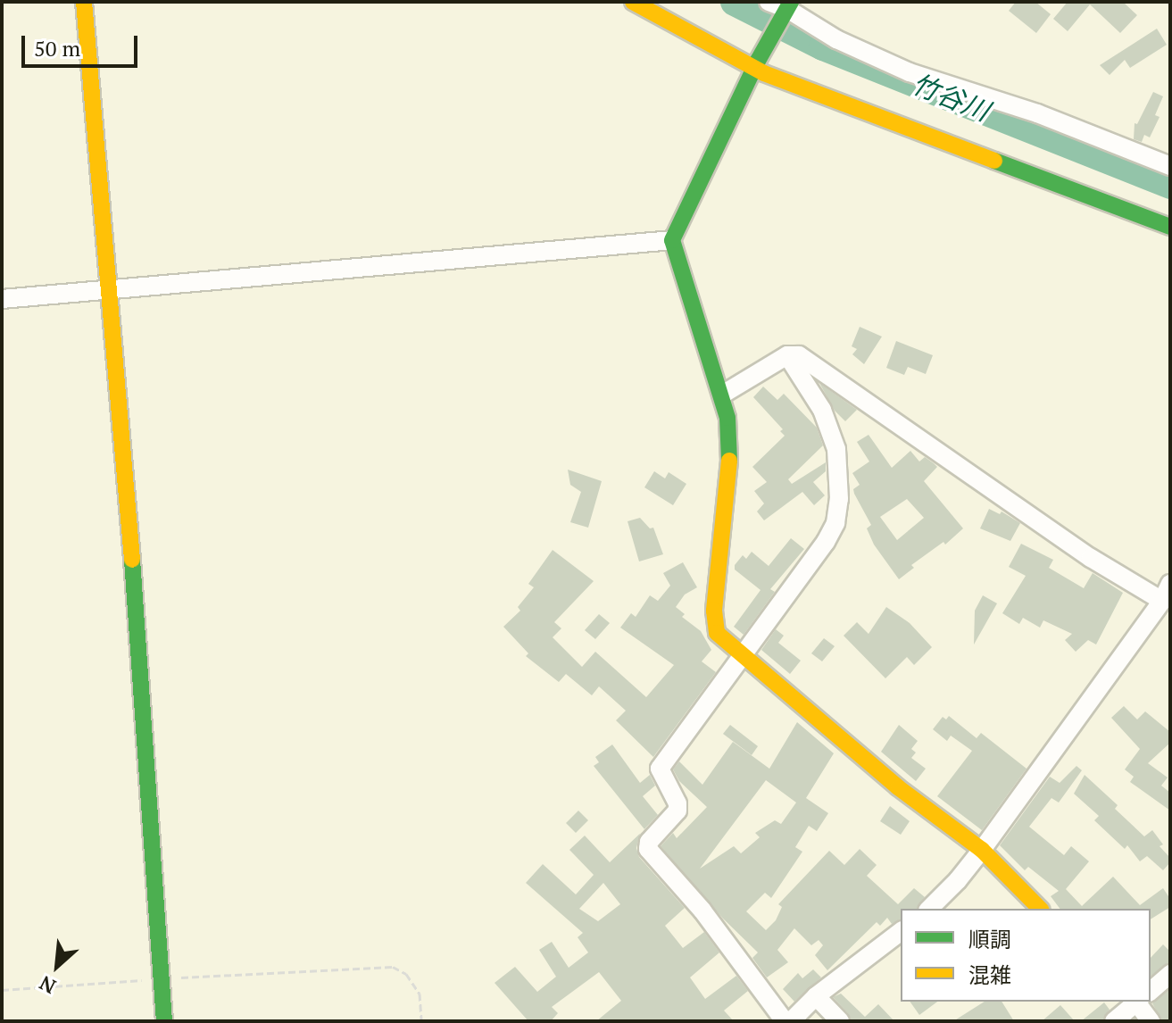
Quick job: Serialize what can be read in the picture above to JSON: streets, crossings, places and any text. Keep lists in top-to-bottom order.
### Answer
{
  "water": ["竹谷川"],
  "legend": ["順調", "混雑"],
  "scale_bar": "50 m",
  "north": "bottom left"
}
